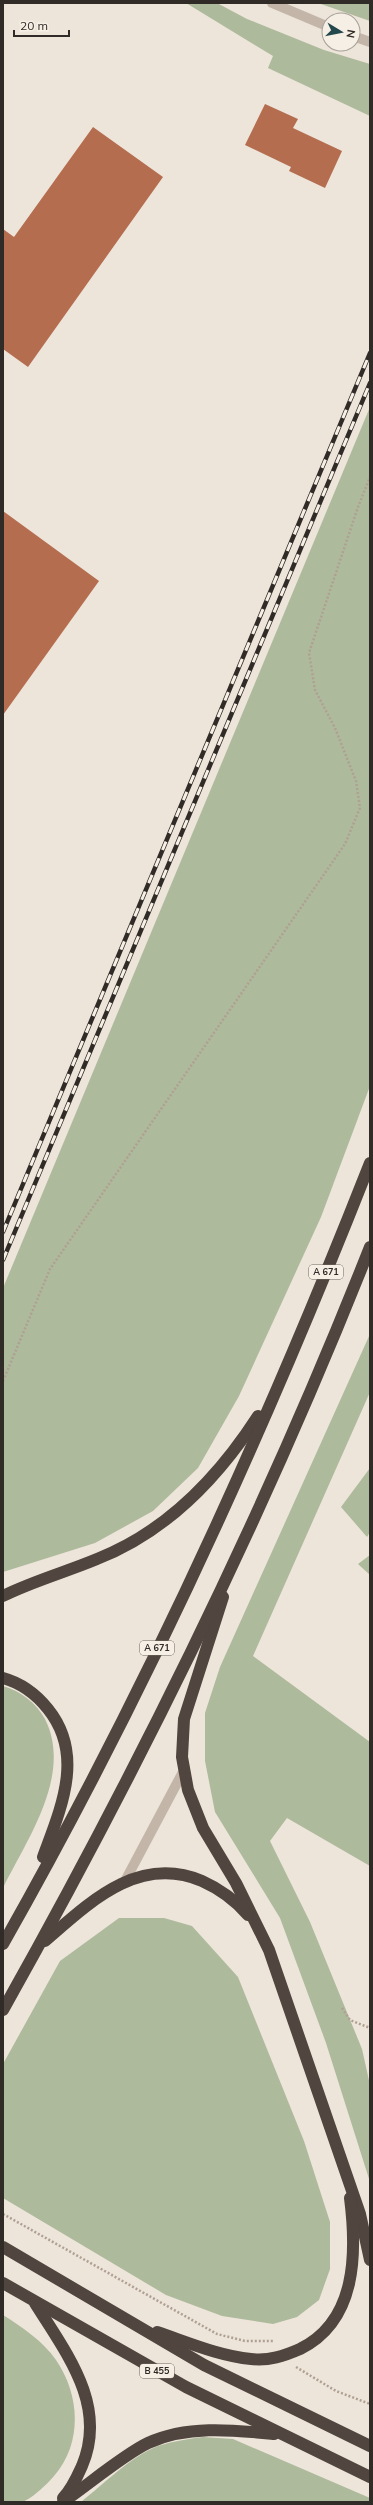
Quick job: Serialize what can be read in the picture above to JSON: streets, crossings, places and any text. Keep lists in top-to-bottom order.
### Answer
{
  "streets": {
    "highway": ["A 671", "B 455"]
  },
  "scale_bar": "20 m",
  "north": "right"
}
